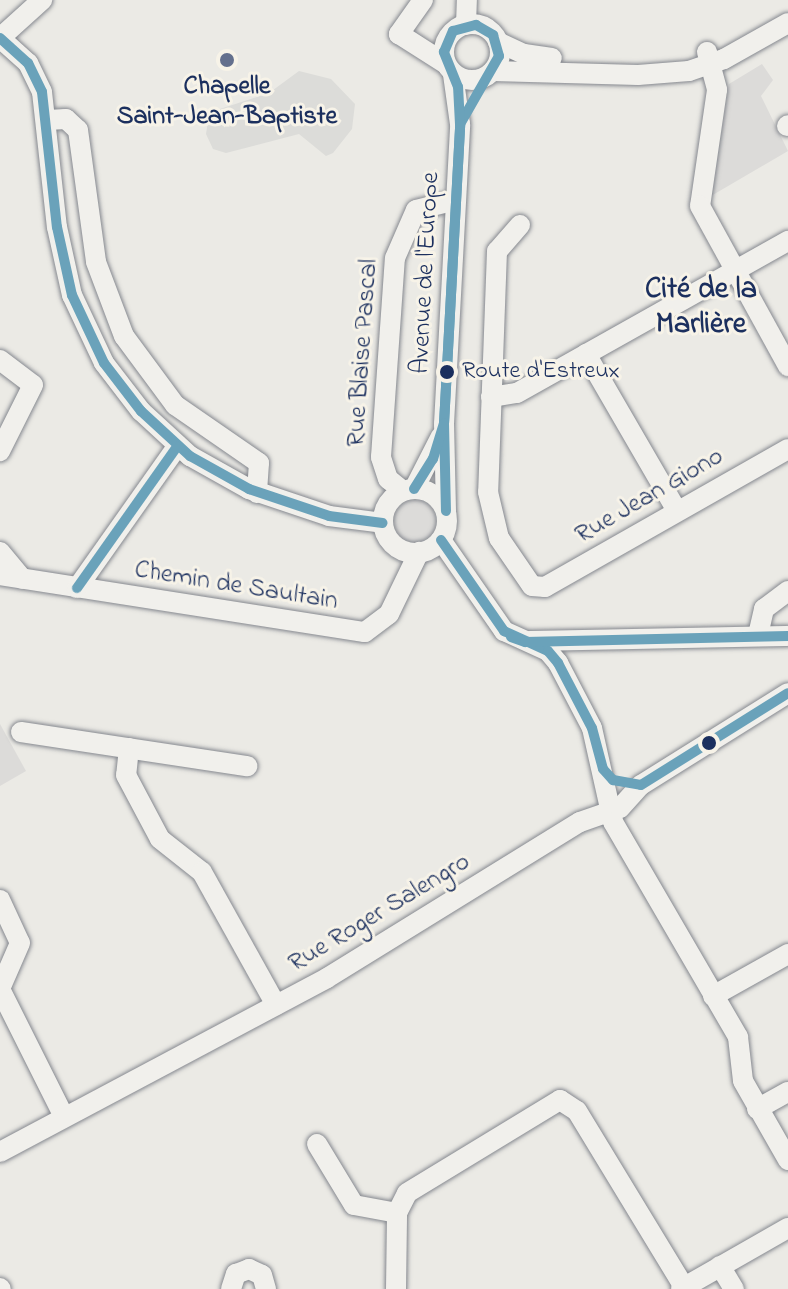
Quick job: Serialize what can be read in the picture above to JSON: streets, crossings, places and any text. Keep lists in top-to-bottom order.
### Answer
{
  "streets": {
    "street": [
      "Avenue de l'Europe",
      "Rue Blaise Pascal",
      "Rue Jean Giono",
      "Chemin de Saultain",
      "Rue Roger Salengro"
    ]
  },
  "crossings": [
    ["Avenue de l'Europe", "Rue Blaise Pascal"],
    ["Avenue de l'Europe", "Chemin de Saultain"],
    ["Rue Blaise Pascal", "Chemin de Saultain"]
  ],
  "districts": ["Cité de la Marlière"],
  "places": ["Chapelle Saint-Jean-Baptiste", "Route d'Estreux"]
}
